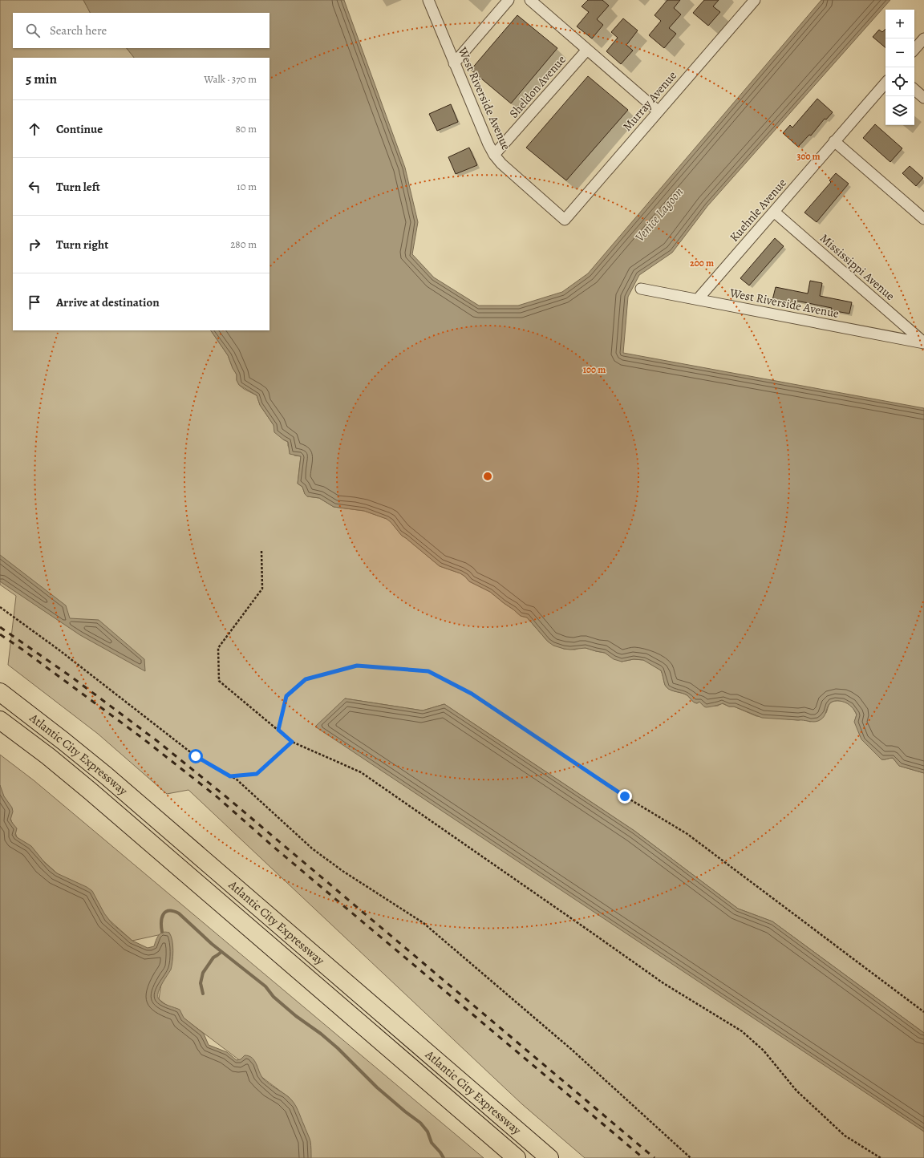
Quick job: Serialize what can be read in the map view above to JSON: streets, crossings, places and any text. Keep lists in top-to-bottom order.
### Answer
{
  "streets": {
    "highway": ["Atlantic City Expressway"],
    "street": [
      "Sheldon Avenue",
      "West Riverside Avenue",
      "Murray Avenue",
      "Kuehnle Avenue",
      "Mississippi Avenue"
    ]
  },
  "crossings": [
    ["Sheldon Avenue", "West Riverside Avenue"],
    ["West Riverside Avenue", "Murray Avenue"],
    ["West Riverside Avenue", "Kuehnle Avenue"],
    ["West Riverside Avenue", "Mississippi Avenue"],
    ["Kuehnle Avenue", "Mississippi Avenue"]
  ],
  "water": ["Venice Lagoon"],
  "page": {
    "map_buttons": ["+", "−"],
    "search": "Search here",
    "heading": ["5 min", "Walk · 370 m"],
    "list": [
      ["Continue", "80 m"],
      ["Turn left", "10 m"],
      ["Turn right", "280 m"],
      "Arrive at destination"
    ]
  },
  "rings": ["300 m", "200 m", "100 m"]
}
